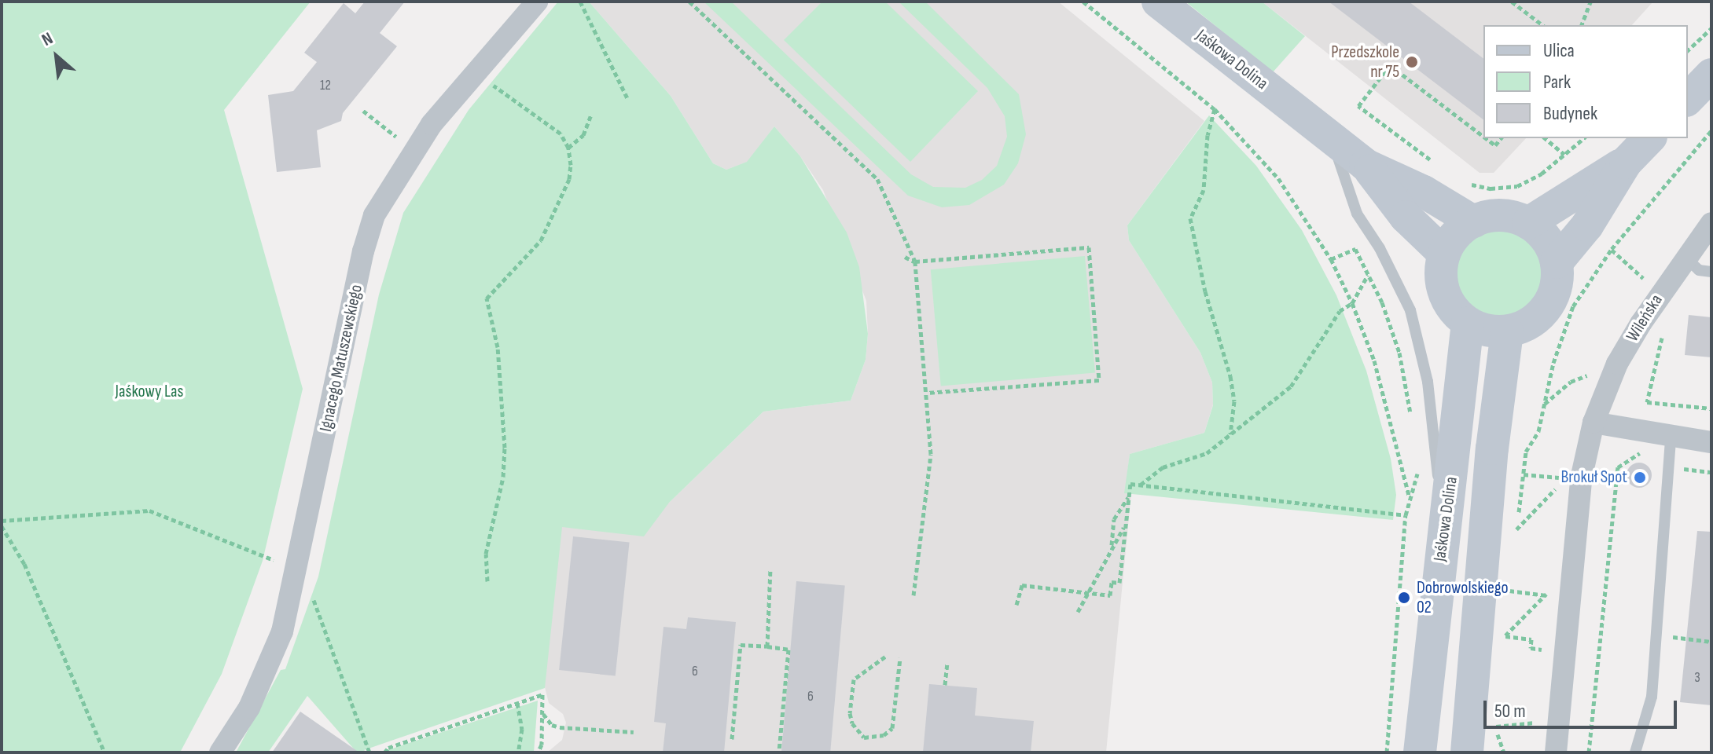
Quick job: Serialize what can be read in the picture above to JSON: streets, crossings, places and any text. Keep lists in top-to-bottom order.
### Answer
{
  "streets": {
    "street": ["Jaśkowa Dolina", "Wileńska", "Ignacego Matuszewskiego"]
  },
  "parks": ["Jaśkowy Las"],
  "places": ["Przedszkole nr 75", "Brokuł Spot", "Dobrowolskiego 02"],
  "house_numbers": [
    "12",
    "6",
    "3",
    "6"
  ],
  "legend": ["Ulica", "Park", "Budynek"],
  "scale_bar": "50 m",
  "north": "top left"
}
